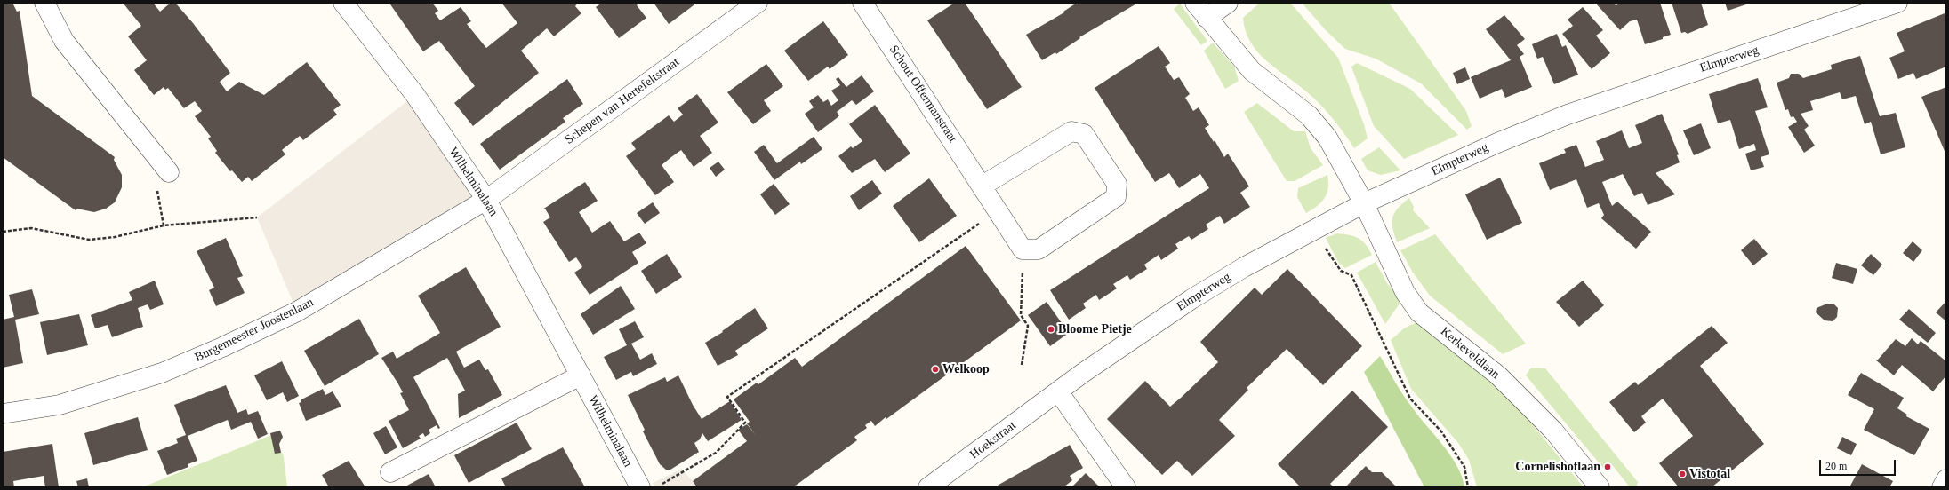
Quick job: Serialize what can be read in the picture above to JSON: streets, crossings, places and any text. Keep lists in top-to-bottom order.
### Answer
{
  "streets": {
    "street": [
      "Elmpterweg",
      "Schout Offermanstraat",
      "Schepen van Hertefeltstraat",
      "Wilhelminalaan",
      "Burgemeester Joostenlaan",
      "Kerkeveldlaan",
      "Hoekstraat"
    ]
  },
  "crossings": [
    ["Elmpterweg", "Kerkeveldlaan"],
    ["Elmpterweg", "Hoekstraat"],
    ["Schepen van Hertefeltstraat", "Wilhelminalaan"],
    ["Schepen van Hertefeltstraat", "Burgemeester Joostenlaan"],
    ["Wilhelminalaan", "Burgemeester Joostenlaan"]
  ],
  "places": [
    "Bloome Pietje",
    "Welkoop",
    "Cornelishoflaan",
    "Vistotal"
  ],
  "scale_bar": "20 m"
}
